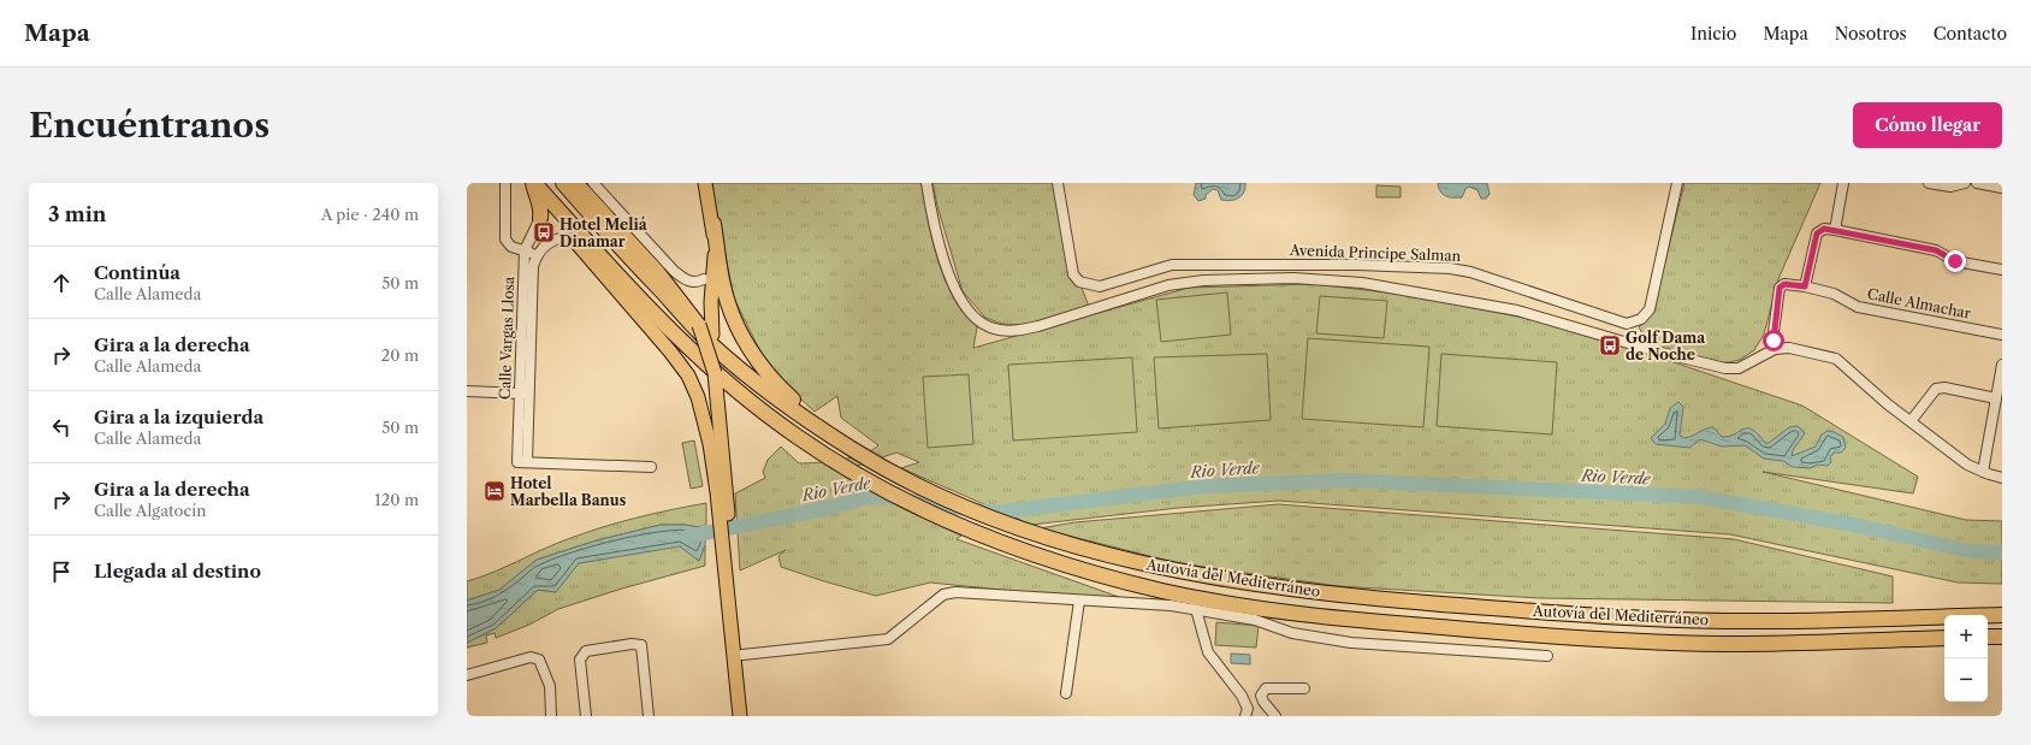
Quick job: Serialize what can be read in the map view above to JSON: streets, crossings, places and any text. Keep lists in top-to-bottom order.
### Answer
{
  "streets": {
    "highway": ["Autovía del Mediterráneo"],
    "street": ["Avenida Principe Salman", "Calle Almachar", "Calle Vargas Llosa"]
  },
  "water": ["Rio Verde"],
  "places": {
    "bus stop": ["Hotel Meliá Dinamar", "Golf Dama de Noche"],
    "hotel": ["Hotel Marbella Banus"]
  },
  "page": {
    "header": "Mapa",
    "nav": [
      "Inicio",
      "Mapa",
      "Nosotros",
      "Contacto"
    ],
    "buttons": "Cómo llegar",
    "title": "Encuéntranos",
    "heading": ["3 min", "A pie · 240 m"],
    "list": [
      ["Continúa", "Calle Alameda", "50 m"],
      ["Gira a la derecha", "Calle Alameda", "20 m"],
      ["Gira a la izquierda", "Calle Alameda", "50 m"],
      ["Gira a la derecha", "Calle Algatocín", "120 m"],
      "Llegada al destino"
    ],
    "map_buttons": ["+", "−"]
  }
}
